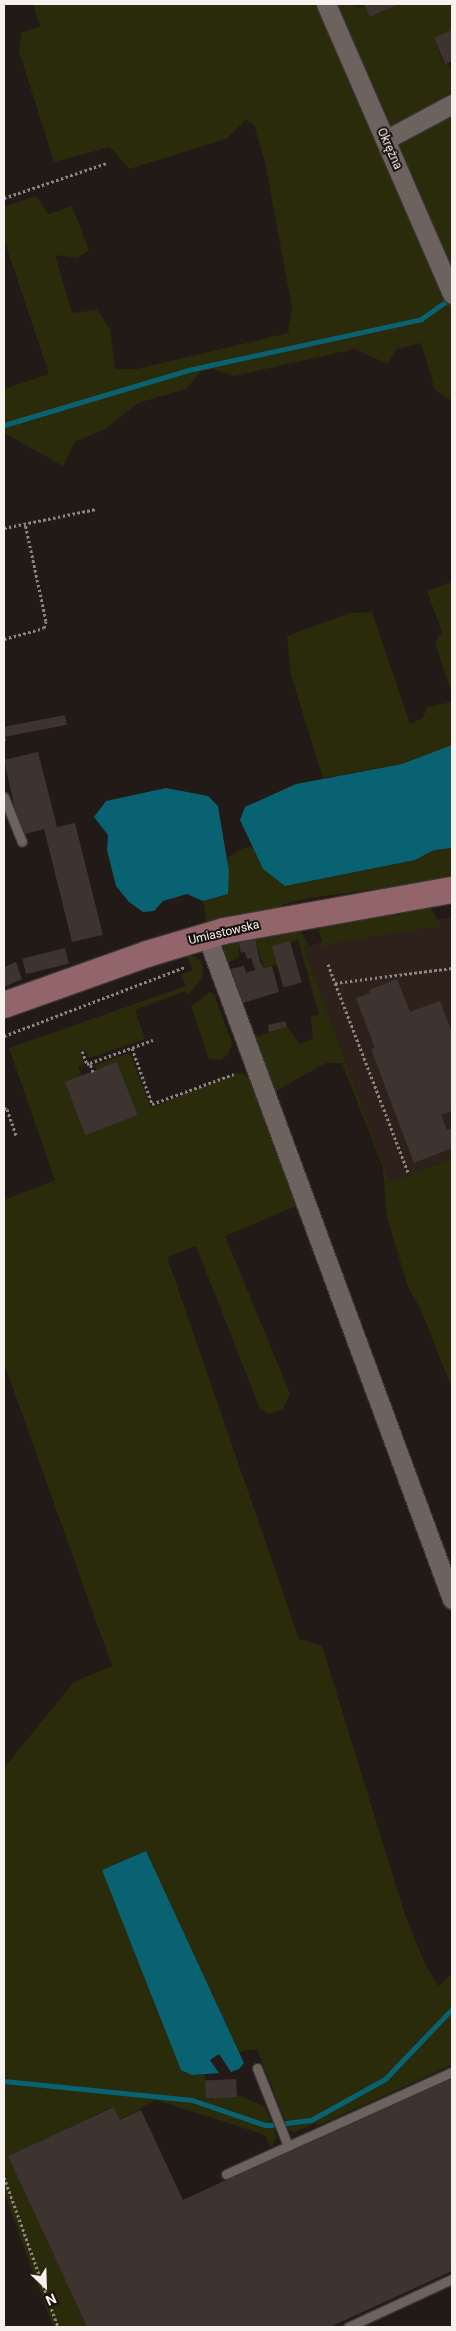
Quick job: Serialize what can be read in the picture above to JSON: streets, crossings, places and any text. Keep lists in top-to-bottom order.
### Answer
{
  "streets": {
    "main road": ["Umiastowska"],
    "street": ["Okrężna"]
  },
  "north": "bottom right"
}
